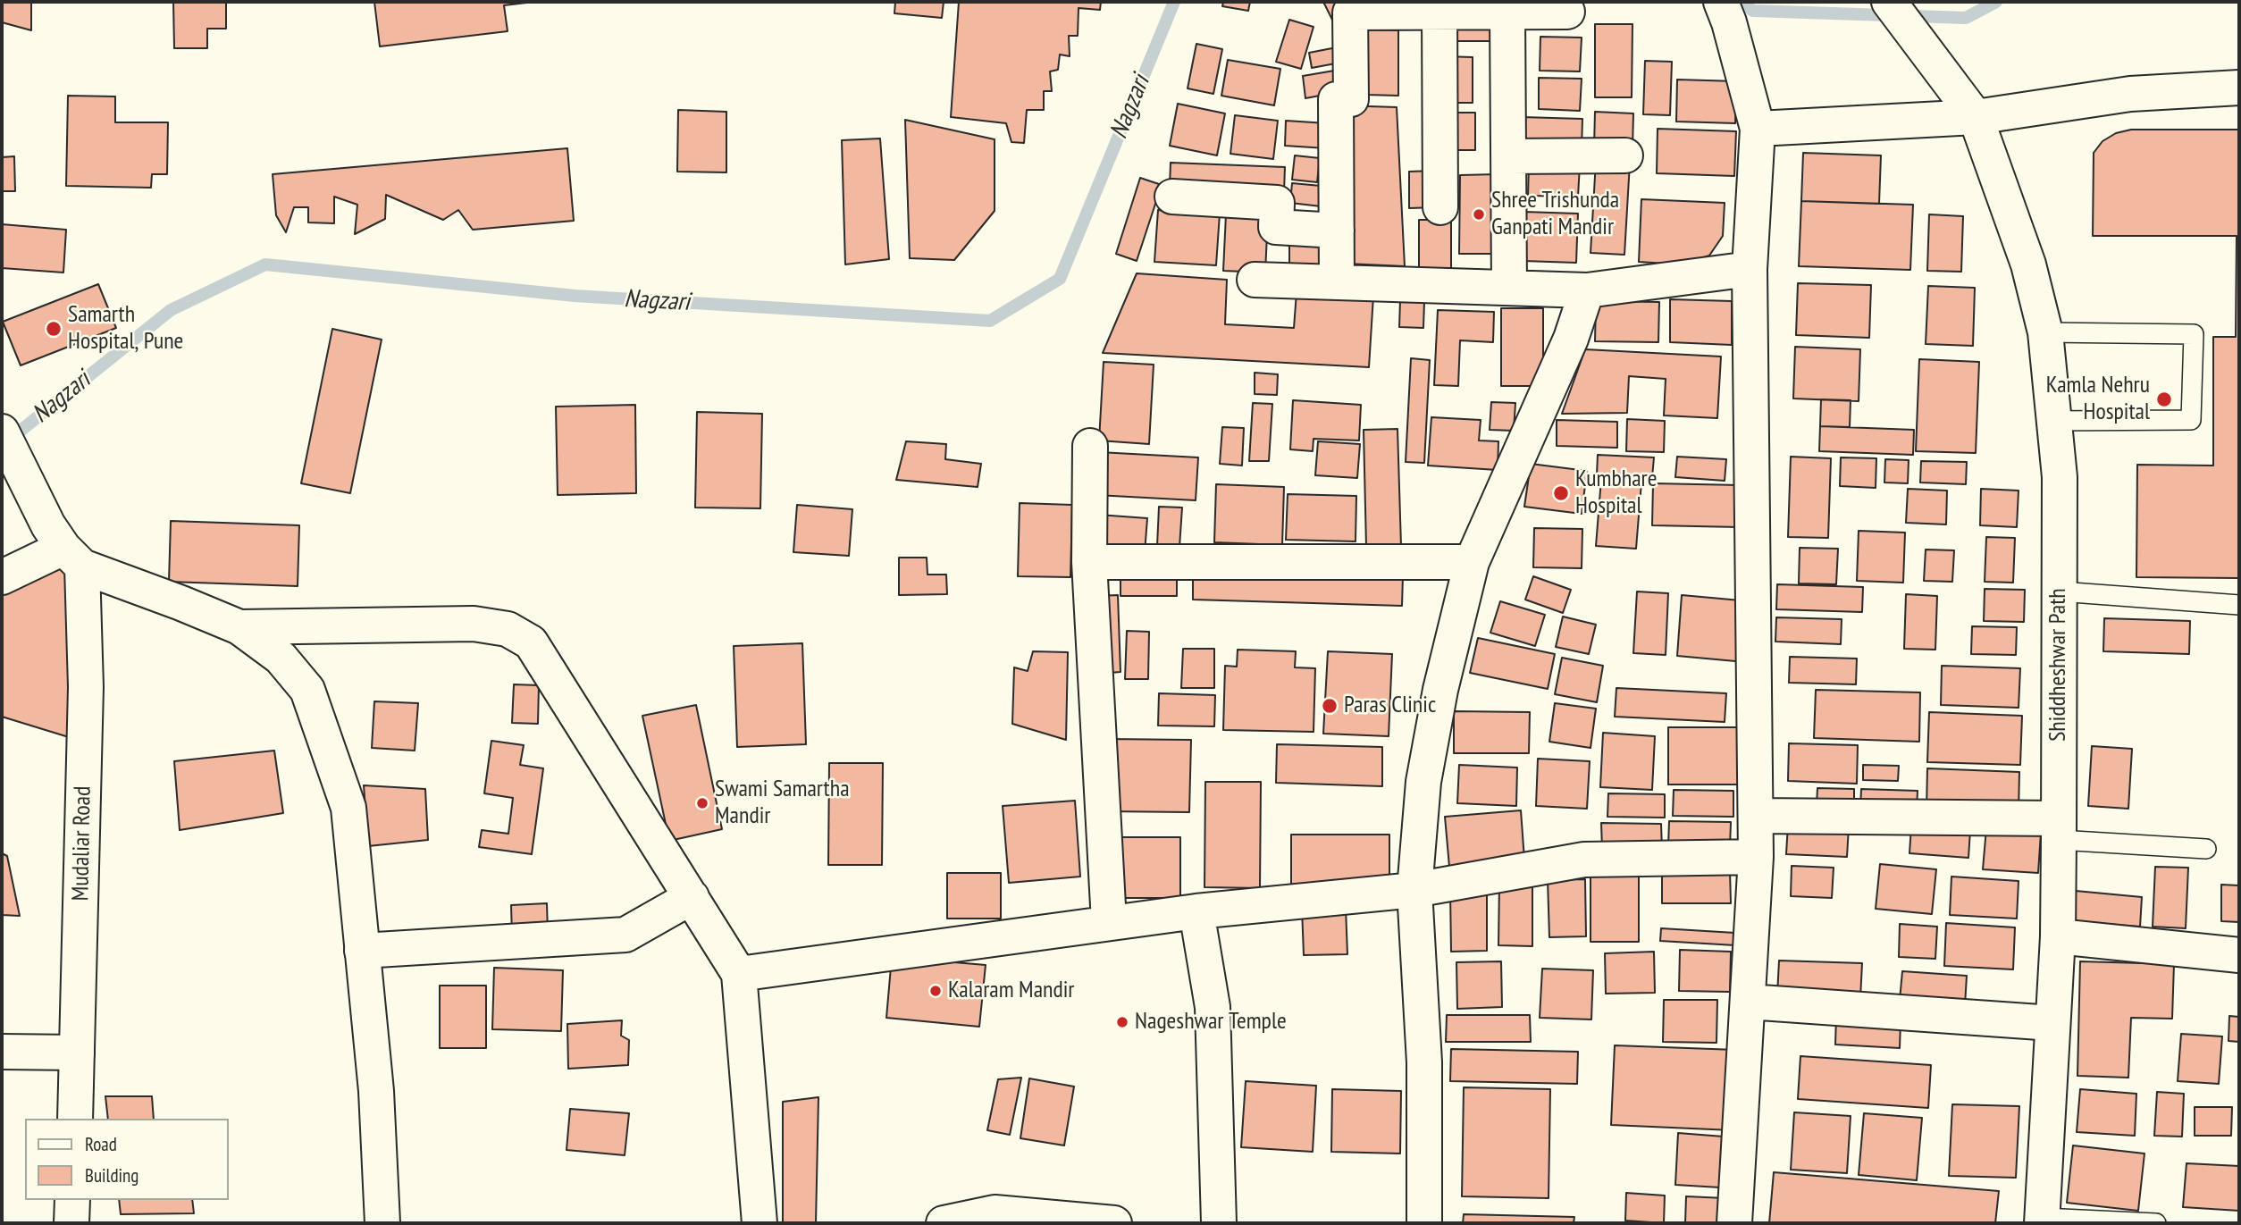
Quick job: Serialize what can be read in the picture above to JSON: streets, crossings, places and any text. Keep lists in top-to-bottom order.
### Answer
{
  "streets": {
    "street": ["Shiddheshwar Path", "Mudaliar Road"]
  },
  "water": ["Nagzari"],
  "places": [
    "Shree Trishunda Ganpati Mandir",
    "Samarth Hospital, Pune",
    "Kamla Nehru Hospital",
    "Kumbhare Hospital",
    "Paras Clinic",
    "Swami Samartha Mandir",
    "Kalaram Mandir",
    "Nageshwar Temple"
  ],
  "legend": ["Road", "Building"]
}
